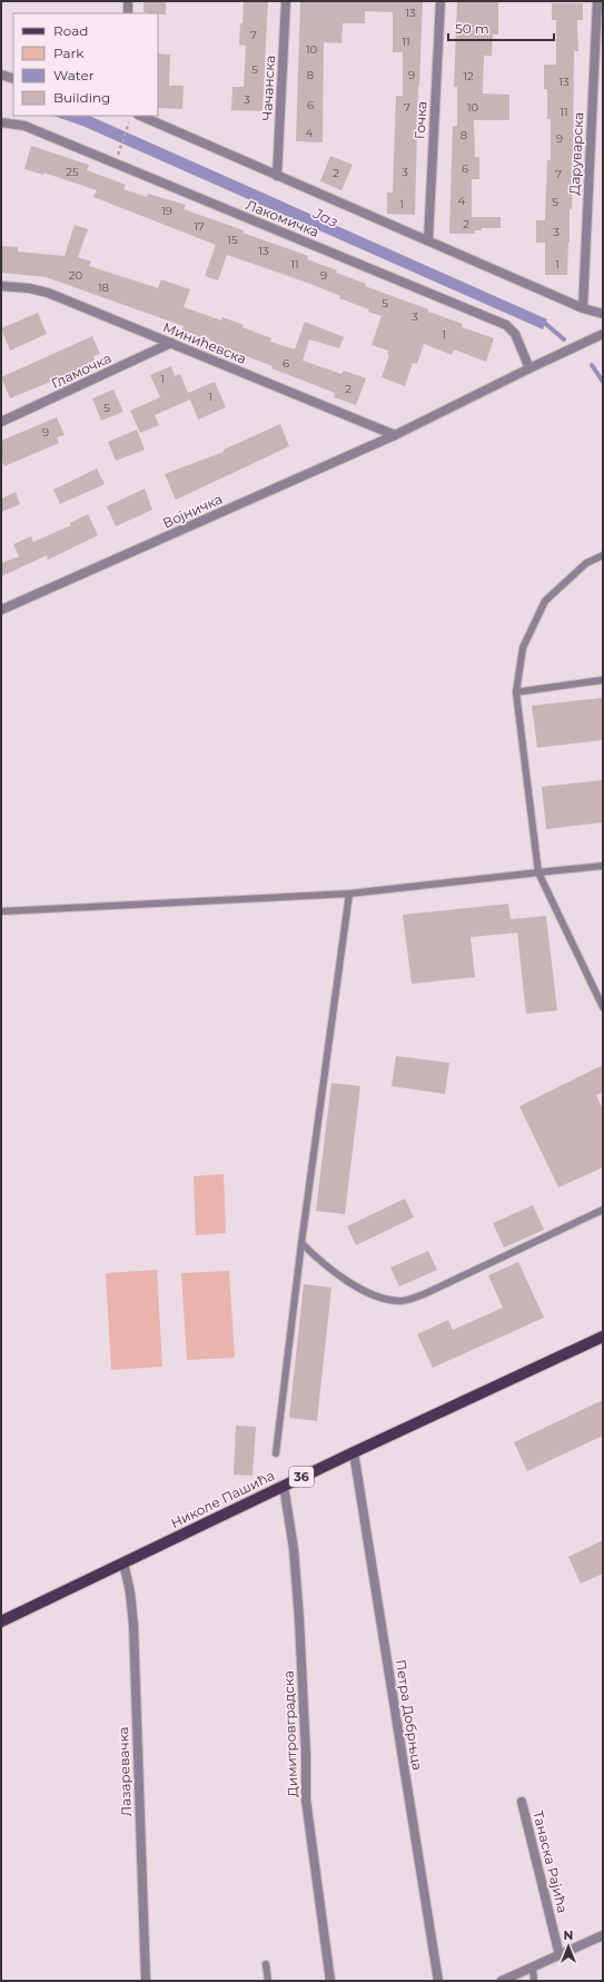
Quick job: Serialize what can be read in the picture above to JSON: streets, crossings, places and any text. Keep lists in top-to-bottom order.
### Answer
{
  "streets": {
    "main road": ["36", "Николе Пашића"],
    "street": [
      "Чачанска",
      "Гочка",
      "Даруварска",
      "Лакомичка",
      "Минићевска",
      "Гламочка",
      "Војничка",
      "Петра Добрњца",
      "Димитровградска",
      "Лазаревачка",
      "Танаска Рајића"
    ]
  },
  "crossings": [
    ["Лакомичка", "Војничка"],
    ["Минићевска", "Гламочка"],
    ["Минићевска", "Војничка"],
    ["Николе Пашића", "Петра Добрњца"],
    ["Николе Пашића", "Димитровградска"],
    ["Николе Пашића", "Лазаревачка"]
  ],
  "water": ["Јаз"],
  "house_numbers": [
    "13",
    "7",
    "11",
    "10",
    "5",
    "8",
    "9",
    "12",
    "13",
    "3",
    "6",
    "7",
    "10",
    "11",
    "4",
    "8",
    "9",
    "6",
    "25",
    "3",
    "2",
    "7",
    "4",
    "5",
    "1",
    "19",
    "2",
    "17",
    "3",
    "15",
    "13",
    "11",
    "1",
    "20",
    "9",
    "18",
    "5",
    "3",
    "1",
    "6",
    "1",
    "2",
    "1",
    "5",
    "9"
  ],
  "legend": [
    "Road",
    "Park",
    "Water",
    "Building"
  ],
  "scale_bar": "50 m",
  "north": "top"
}
